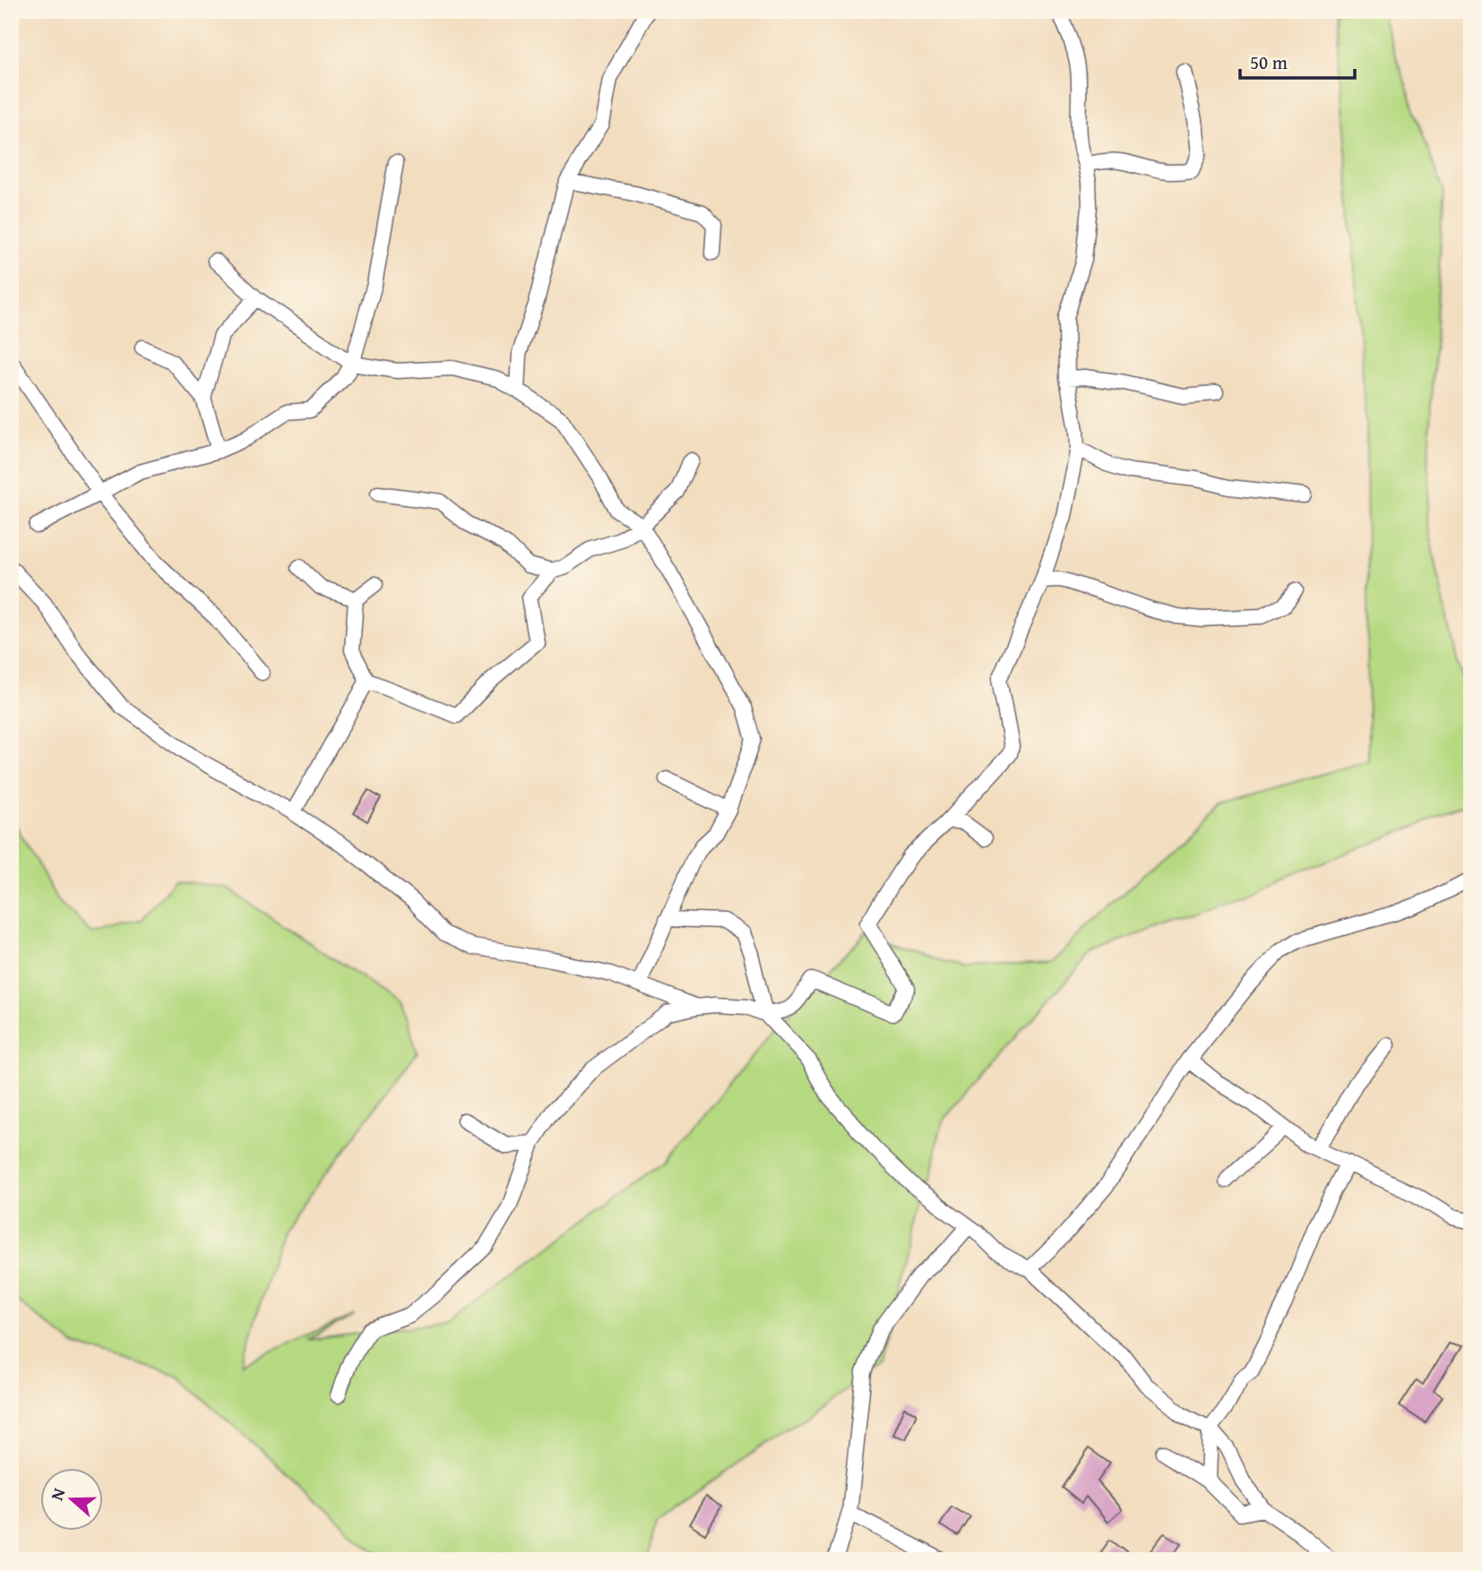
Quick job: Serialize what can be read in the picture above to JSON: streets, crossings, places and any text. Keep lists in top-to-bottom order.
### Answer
{
  "scale_bar": "50 m",
  "north": "left"
}
